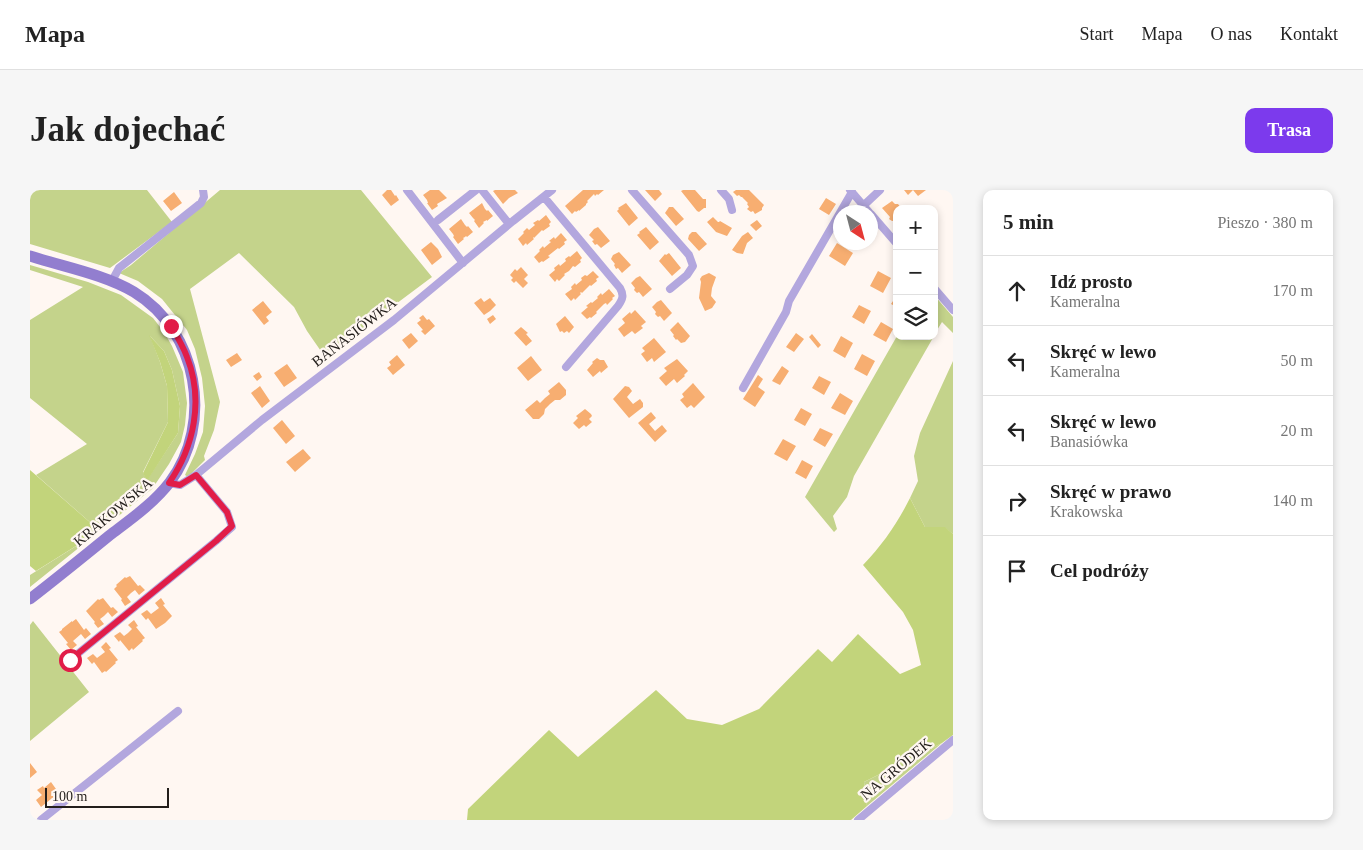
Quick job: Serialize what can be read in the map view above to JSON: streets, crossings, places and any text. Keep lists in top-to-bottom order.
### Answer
{
  "streets": {
    "main road": ["KRAKOWSKA"],
    "street": ["BANASIÓWKA", "NA GRÓDEK"]
  },
  "crossings": [
    ["BANASIÓWKA", "KRAKOWSKA"]
  ],
  "scale_bar": "100 m",
  "north": "bottom right",
  "page": {
    "header": "Mapa",
    "nav": [
      "Start",
      "Mapa",
      "O nas",
      "Kontakt"
    ],
    "buttons": "Trasa",
    "title": "Jak dojechać",
    "heading": ["5 min", "Pieszo · 380 m"],
    "map_buttons": ["+", "−"],
    "list": [
      ["Idź prosto", "Kameralna", "170 m"],
      ["Skręć w lewo", "Kameralna", "50 m"],
      ["Skręć w lewo", "Banasiówka", "20 m"],
      ["Skręć w prawo", "Krakowska", "140 m"],
      "Cel podróży"
    ],
    "scale": "100 m"
  }
}
